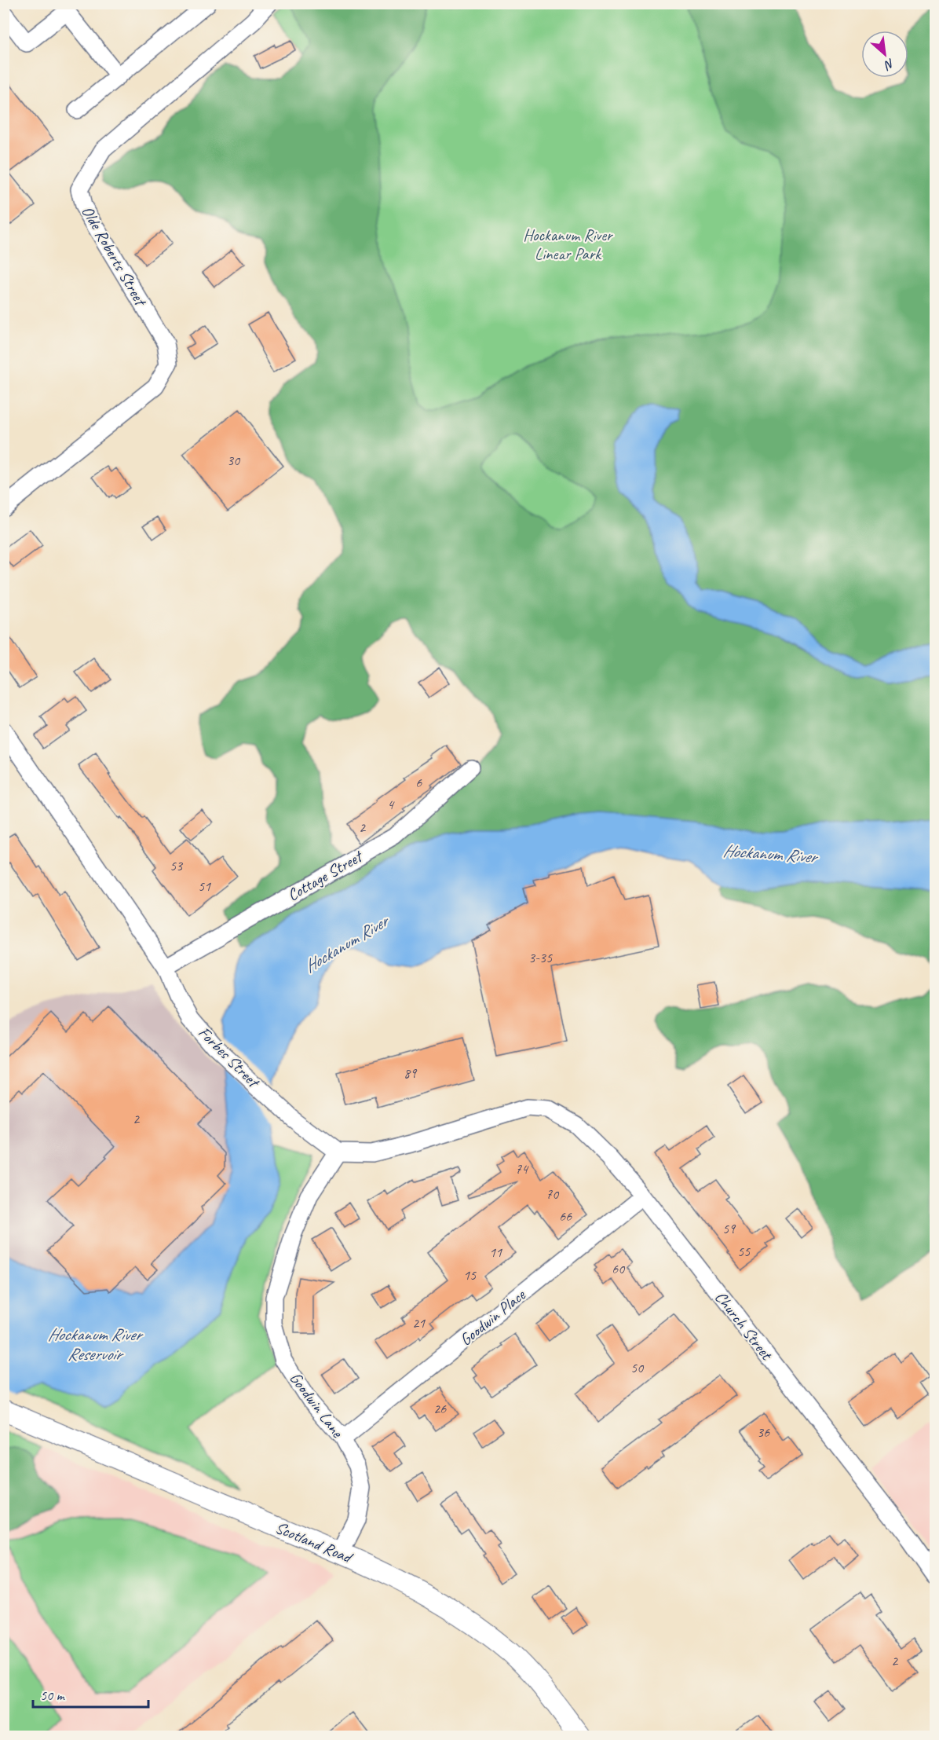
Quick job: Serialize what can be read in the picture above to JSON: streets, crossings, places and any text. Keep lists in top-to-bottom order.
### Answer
{
  "streets": {
    "main road": ["Scotland Road"],
    "street": [
      "Olde Roberts Street",
      "Cottage Street",
      "Forbes Street",
      "Goodwin Place",
      "Church Street",
      "Goodwin Lane"
    ]
  },
  "crossings": [
    ["Cottage Street", "Forbes Street"],
    ["Forbes Street", "Church Street"],
    ["Forbes Street", "Goodwin Lane"],
    ["Goodwin Place", "Church Street"],
    ["Goodwin Place", "Goodwin Lane"],
    ["Church Street", "Goodwin Lane"],
    ["Goodwin Lane", "Scotland Road"]
  ],
  "water": ["Hockanum River", "Hockanum River Reservoir"],
  "parks": ["Hockanum River Linear Park"],
  "house_numbers": [
    "30",
    "6",
    "4",
    "2",
    "53",
    "51",
    "3-35",
    "89",
    "2",
    "74",
    "70",
    "66",
    "59",
    "55",
    "11",
    "60",
    "15",
    "21",
    "50",
    "26",
    "36",
    "2"
  ],
  "scale_bar": "50 m",
  "north": "bottom right"
}
